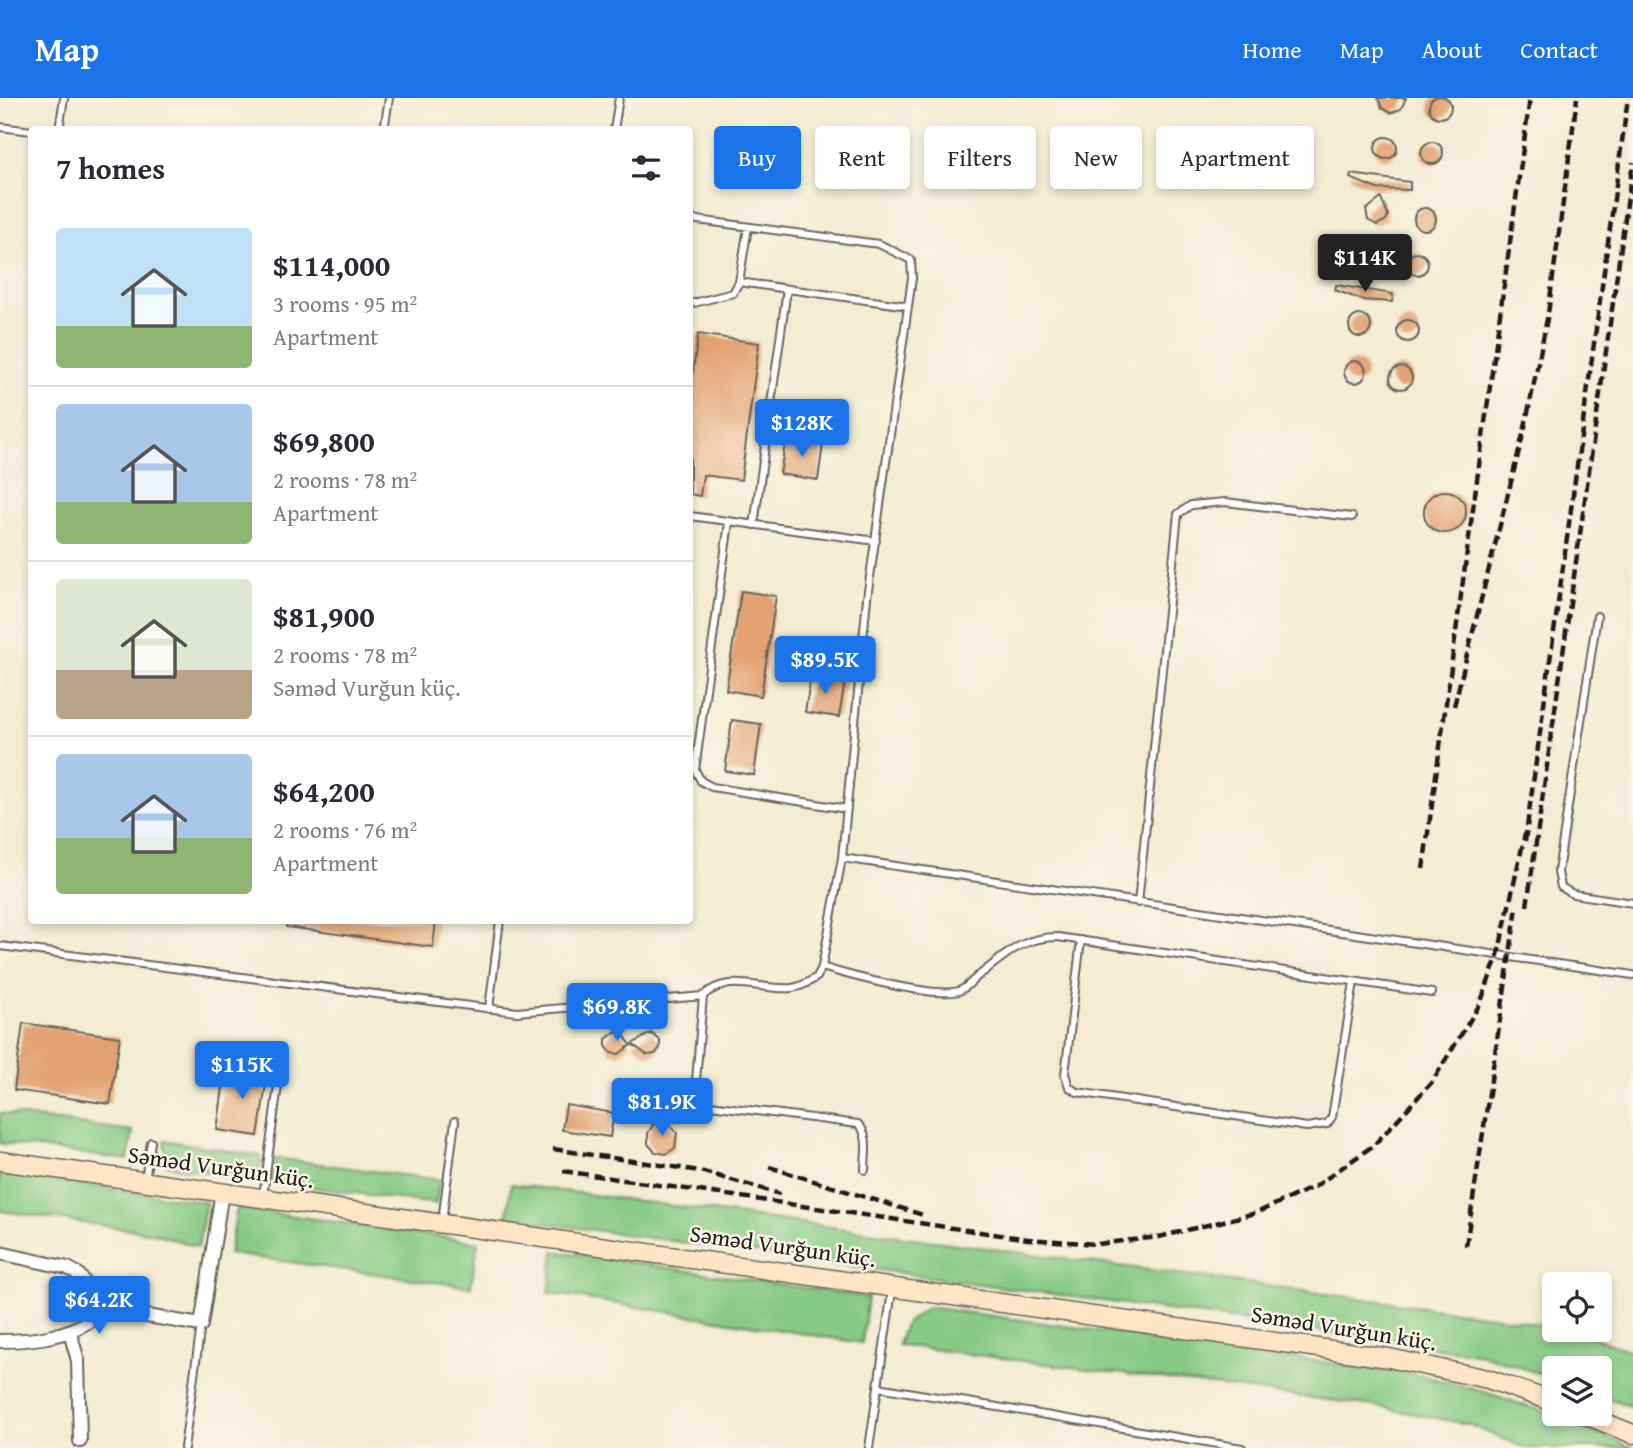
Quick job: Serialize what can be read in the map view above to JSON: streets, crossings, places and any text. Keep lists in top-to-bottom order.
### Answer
{
  "streets": {
    "main road": ["Səməd Vurğun küç."]
  },
  "page": {
    "header": "Map",
    "nav": [
      "Home",
      "Map",
      "About",
      "Contact"
    ],
    "chip": [
      "Buy",
      "Rent",
      "Filters",
      "New",
      "Apartment"
    ],
    "heading": "7 homes",
    "list": [
      {
        "name": "$114,000",
        "note": "3 rooms · 95 m² · Apartment"
      },
      {
        "name": "$69,800",
        "note": "2 rooms · 78 m² · Apartment"
      },
      {
        "name": "$81,900",
        "note": "2 rooms · 78 m² · Səməd Vurğun küç."
      },
      {
        "name": "$64,200",
        "note": "2 rooms · 76 m² · Apartment"
      }
    ],
    "price": [
      "$114K",
      "$128K",
      "$89.5K",
      "$69.8K",
      "$115K",
      "$81.9K",
      "$64.2K"
    ]
  }
}
